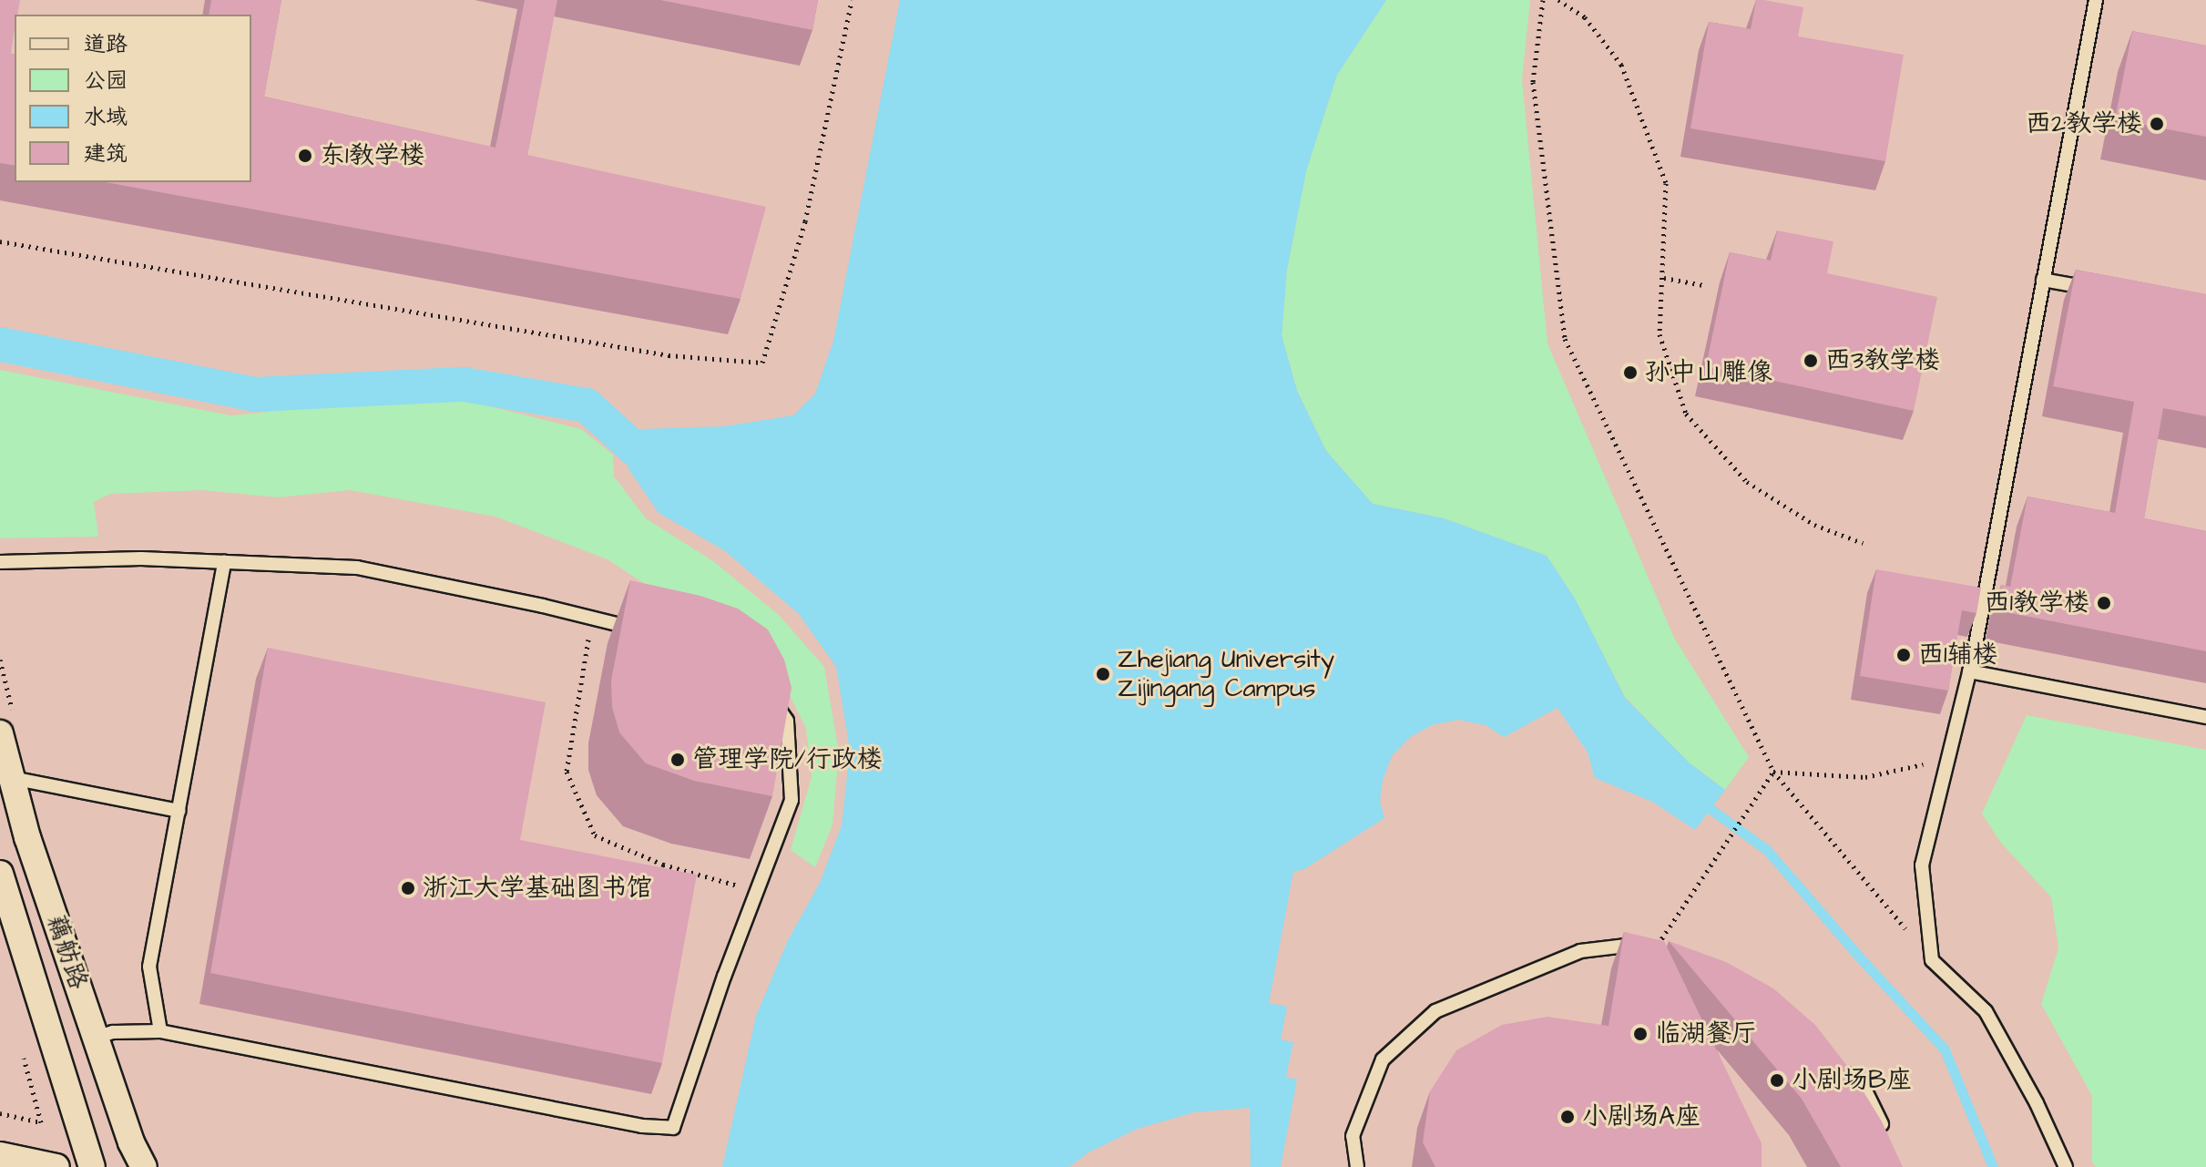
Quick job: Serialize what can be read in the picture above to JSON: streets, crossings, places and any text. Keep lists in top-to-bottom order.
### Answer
{
  "streets": {
    "street": ["藕舫路"]
  },
  "places": [
    "西2教学楼",
    "东1教学楼",
    "西3教学楼",
    "孙中山雕像",
    "西1教学楼",
    "西1辅楼",
    "Zhejiang University Zijingang Campus",
    "管理学院/行政楼",
    "浙江大学基础图书馆",
    "临湖餐厅",
    "小剧场B座",
    "小剧场A座"
  ],
  "legend": [
    "道路",
    "公园",
    "水域",
    "建筑"
  ]
}
